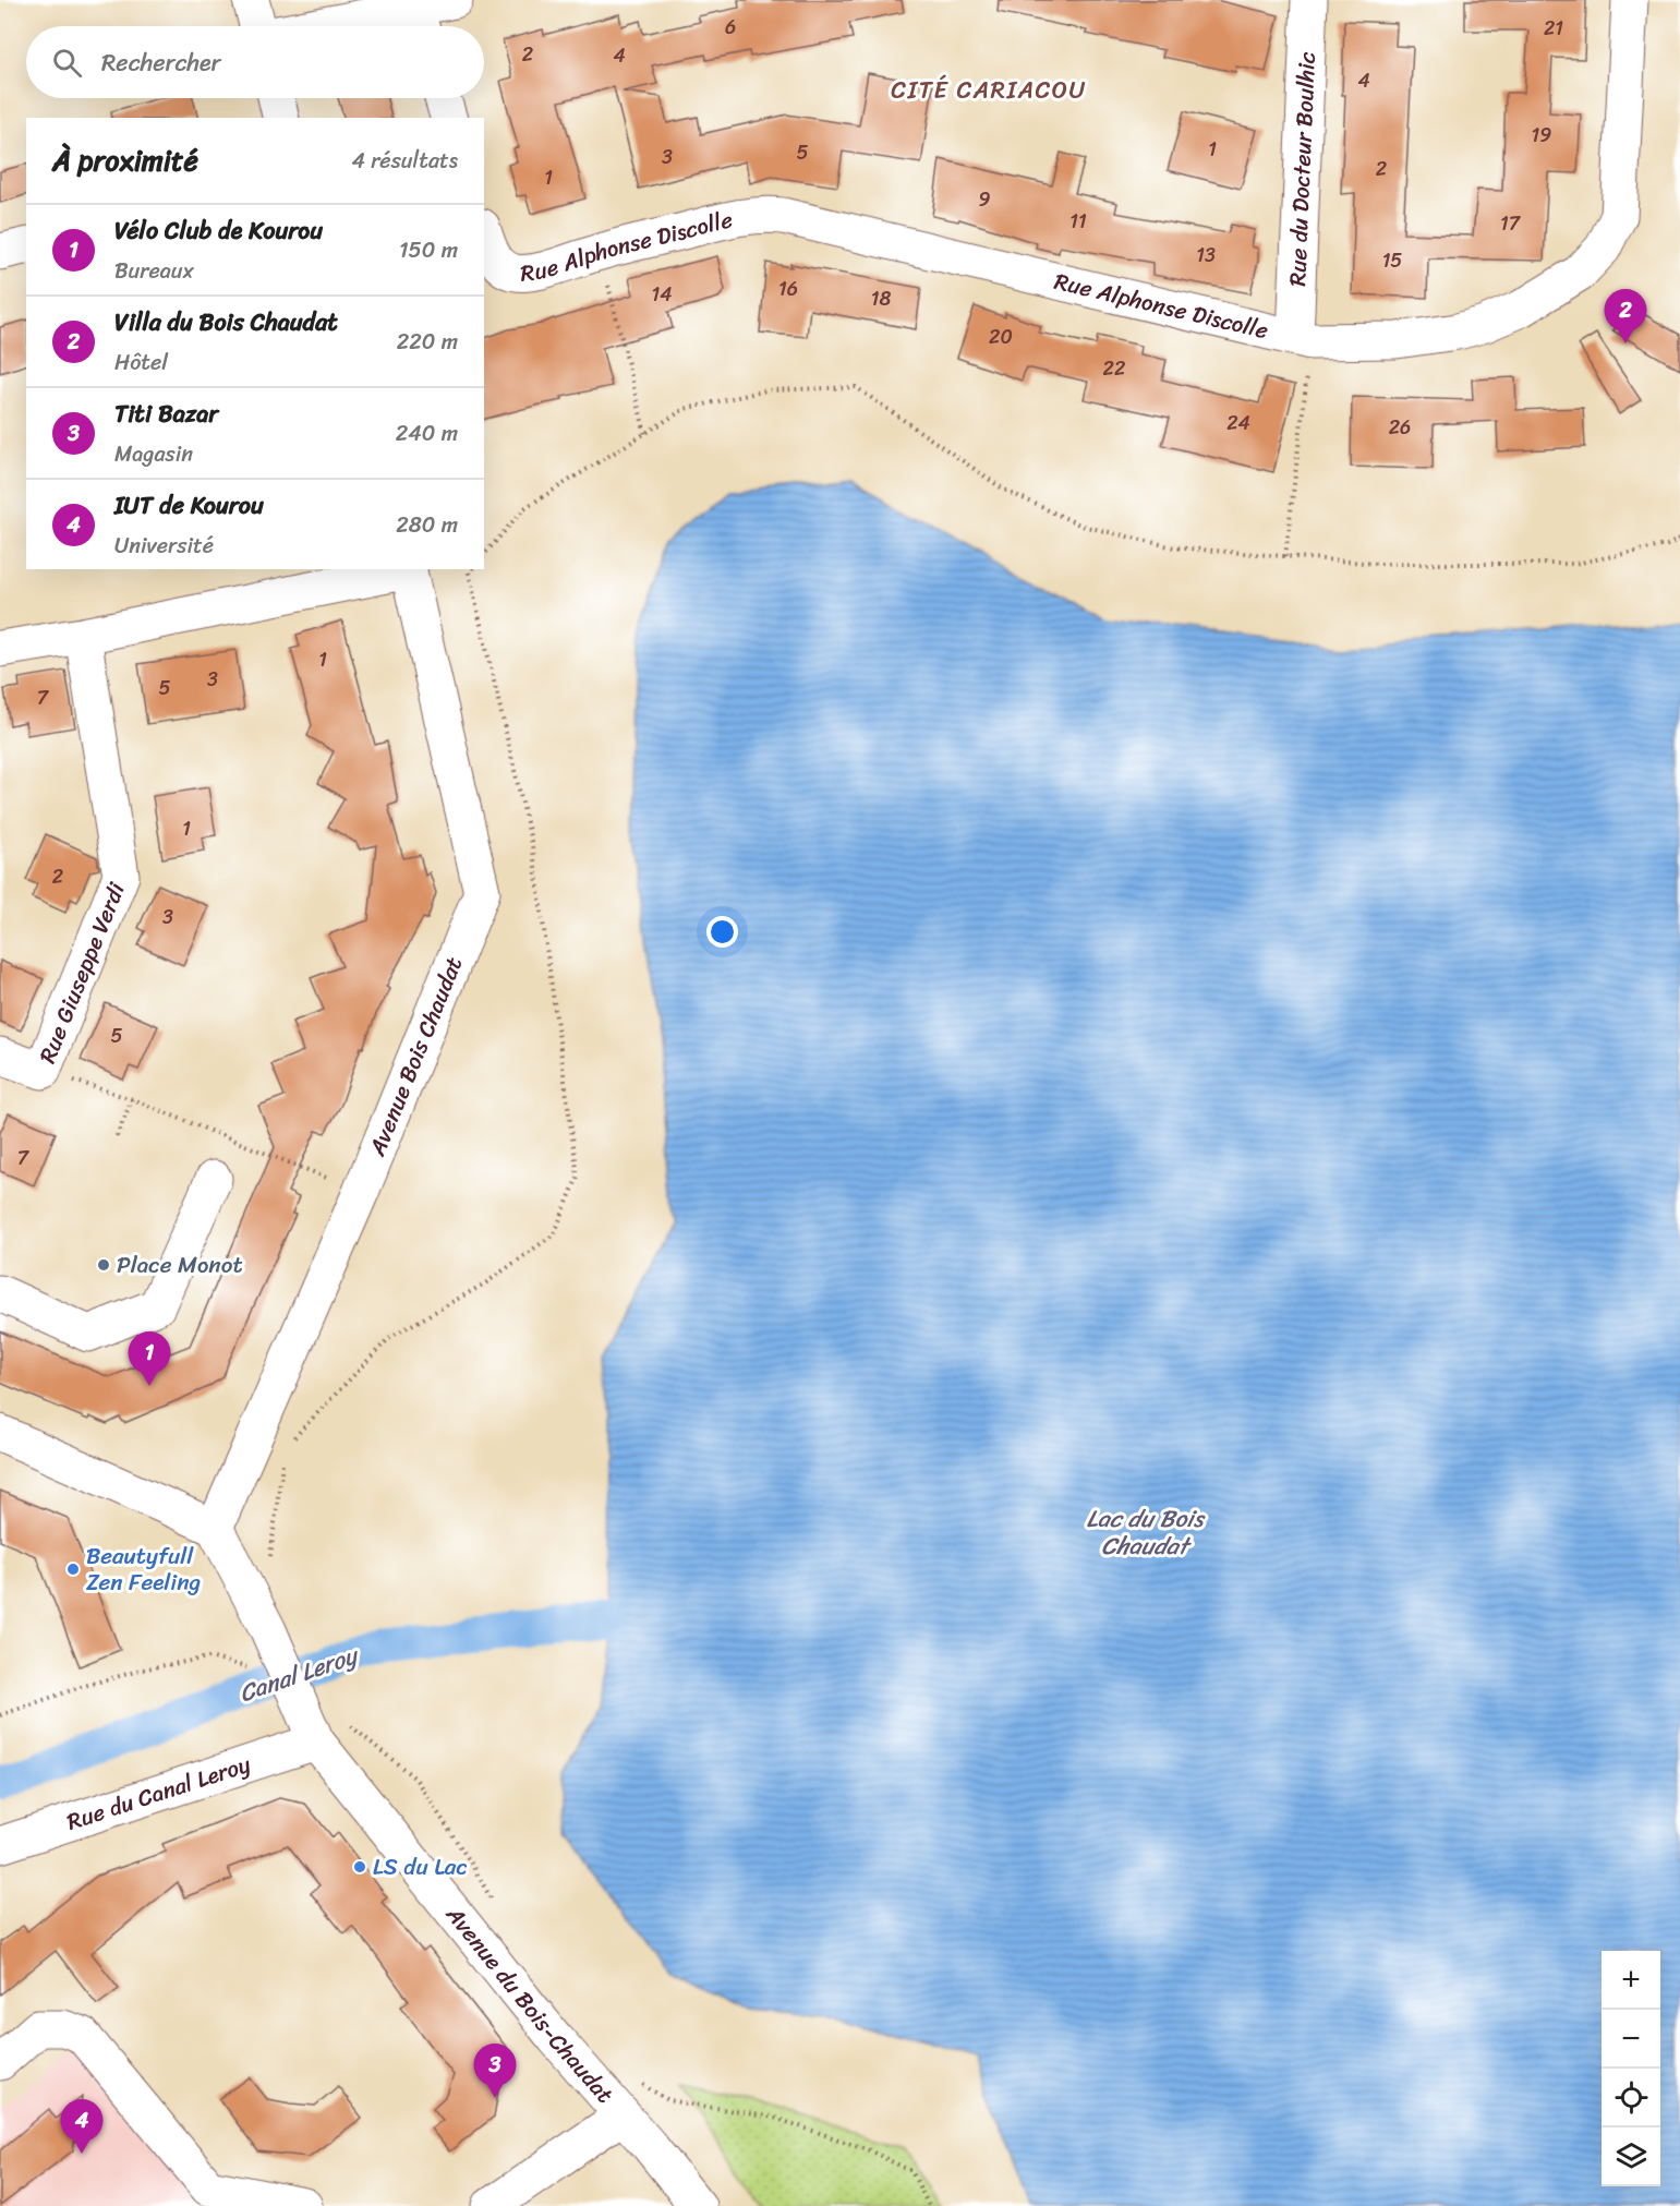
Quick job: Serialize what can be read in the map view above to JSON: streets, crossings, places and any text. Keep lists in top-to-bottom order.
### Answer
{
  "streets": {
    "street": [
      "Rue du Docteur Boulhic",
      "Rue Alphonse Discolle",
      "Rue Giuseppe Verdi",
      "Avenue Bois Chaudat",
      "Rue du Canal Leroy",
      "Avenue du Bois-Chaudat"
    ]
  },
  "crossings": [
    ["Rue du Docteur Boulhic", "Rue Alphonse Discolle"],
    ["Avenue Bois Chaudat", "Avenue du Bois-Chaudat"],
    ["Rue du Canal Leroy", "Avenue du Bois-Chaudat"]
  ],
  "districts": ["CITÉ CARIACOU"],
  "water": ["Lac du Bois Chaudat", "Canal Leroy"],
  "places": ["Place Monot", "Beautyfull Zen Feeling", "LS du Lac"],
  "house_numbers": [
    "6",
    "21",
    "2",
    "4",
    "4",
    "19",
    "1",
    "5",
    "3",
    "2",
    "1",
    "9",
    "11",
    "17",
    "13",
    "15",
    "16",
    "14",
    "18",
    "20",
    "22",
    "24",
    "26",
    "1",
    "3",
    "5",
    "7",
    "1",
    "2",
    "3",
    "5",
    "7"
  ],
  "page": {
    "search": "Rechercher",
    "heading": ["À proximité", "4 résultats"],
    "list": [
      {
        "mark": "1",
        "name": "Vélo Club de Kourou",
        "note": "Bureaux",
        "value": "150 m"
      },
      {
        "mark": "2",
        "name": "Villa du Bois Chaudat",
        "note": "Hôtel",
        "value": "220 m"
      },
      {
        "mark": "3",
        "name": "Titi Bazar",
        "note": "Magasin",
        "value": "240 m"
      },
      {
        "mark": "4",
        "name": "IUT de Kourou",
        "note": "Université",
        "value": "280 m"
      }
    ],
    "pins": [
      "2",
      "1",
      "3",
      "4"
    ],
    "map_buttons": ["+", "−"]
  }
}
